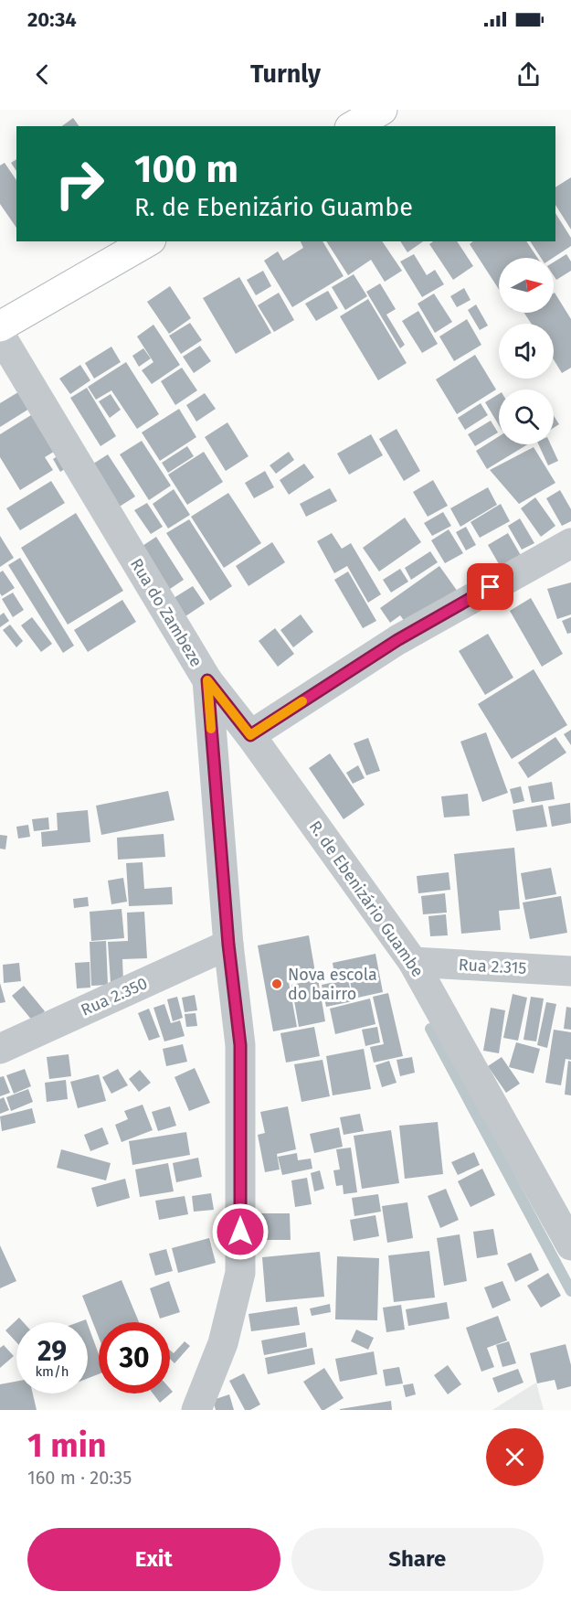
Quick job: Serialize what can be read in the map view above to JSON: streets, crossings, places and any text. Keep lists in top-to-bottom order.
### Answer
{
  "streets": {
    "street": [
      "Rua do Zambeze",
      "R. de Ebenizário Guambe",
      "Rua 2.315",
      "Rua 2.350"
    ]
  },
  "crossings": [
    ["Rua do Zambeze", "R. de Ebenizário Guambe"],
    ["Rua do Zambeze", "Rua 2.350"],
    ["R. de Ebenizário Guambe", "Rua 2.315"]
  ],
  "places": ["Nova escola do bairro"],
  "north": "right",
  "page": {
    "status": "20:34",
    "header": "Turnly",
    "turn": ["100 m", "R. de Ebenizário Guambe"],
    "speed": "29 km/h",
    "limit": "30",
    "heading": ["1 min", "160 m · 20:35"],
    "buttons": ["Exit", "Share"]
  }
}
